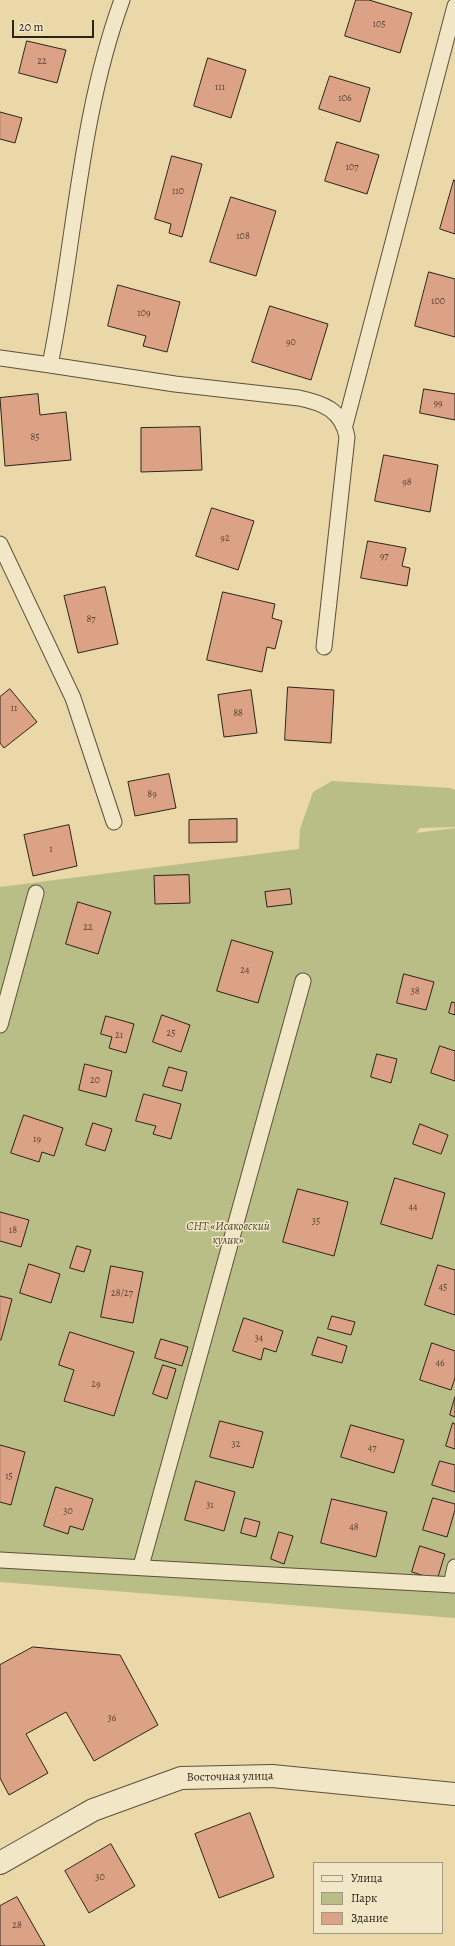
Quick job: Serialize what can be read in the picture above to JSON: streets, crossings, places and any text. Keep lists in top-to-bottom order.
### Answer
{
  "streets": {
    "street": ["Восточная улица"]
  },
  "parks": ["СНТ «Исаковский кулик»"],
  "house_numbers": [
    "105",
    "22",
    "111",
    "106",
    "107",
    "110",
    "108",
    "100",
    "109",
    "90",
    "99",
    "85",
    "98",
    "92",
    "97",
    "87",
    "11",
    "88",
    "89",
    "1",
    "22",
    "24",
    "38",
    "25",
    "21",
    "20",
    "19",
    "44",
    "35",
    "18",
    "45",
    "28/27",
    "34",
    "46",
    "29",
    "32",
    "47",
    "15",
    "31",
    "30",
    "48",
    "36",
    "30",
    "28"
  ],
  "legend": ["Улица", "Парк", "Здание"],
  "scale_bar": "20 m"
}
